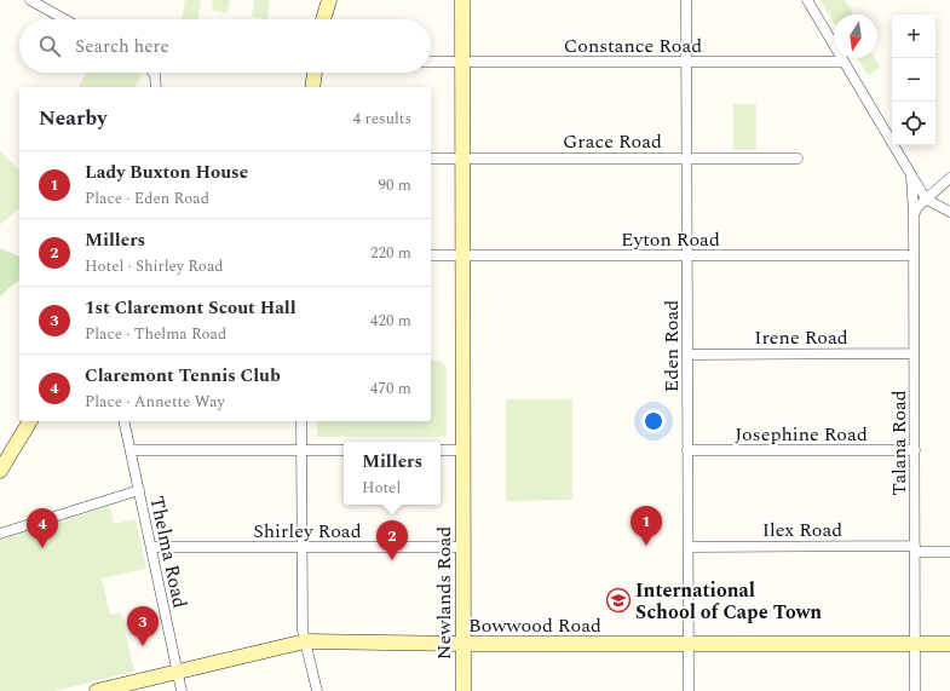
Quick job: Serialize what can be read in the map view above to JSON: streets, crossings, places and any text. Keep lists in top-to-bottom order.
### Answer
{
  "streets": {
    "street": [
      "Constance Road",
      "Grace Road",
      "Eyton Road",
      "Irene Road",
      "Eden Road",
      "Josephine Road",
      "Talana Road",
      "Ilex Road",
      "Shirley Road",
      "Thelma Road",
      "Newlands Road",
      "Bowwood Road"
    ]
  },
  "crossings": [
    ["Constance Road", "Eden Road"],
    ["Constance Road", "Newlands Road"],
    ["Grace Road", "Eden Road"],
    ["Grace Road", "Newlands Road"],
    ["Eyton Road", "Eden Road"],
    ["Eyton Road", "Talana Road"],
    ["Eyton Road", "Newlands Road"],
    ["Irene Road", "Eden Road"],
    ["Irene Road", "Talana Road"],
    ["Eden Road", "Josephine Road"],
    ["Eden Road", "Ilex Road"],
    ["Eden Road", "Bowwood Road"],
    ["Josephine Road", "Talana Road"],
    ["Talana Road", "Ilex Road"],
    ["Talana Road", "Bowwood Road"],
    ["Shirley Road", "Thelma Road"],
    ["Shirley Road", "Newlands Road"],
    ["Thelma Road", "Bowwood Road"],
    ["Newlands Road", "Bowwood Road"]
  ],
  "places": {
    "school or university": ["International School of Cape Town"]
  },
  "north": "bottom",
  "page": {
    "map_buttons": ["+", "−"],
    "search": "Search here",
    "heading": ["Nearby", "4 results"],
    "list": [
      {
        "mark": "1",
        "name": "Lady Buxton House",
        "note": "Place · Eden Road",
        "value": "90 m"
      },
      {
        "mark": "2",
        "name": "Millers",
        "note": "Hotel · Shirley Road",
        "value": "220 m"
      },
      {
        "mark": "3",
        "name": "1st Claremont Scout Hall",
        "note": "Place · Thelma Road",
        "value": "420 m"
      },
      {
        "mark": "4",
        "name": "Claremont Tennis Club",
        "note": "Place · Annette Way",
        "value": "470 m"
      }
    ],
    "popup": ["Millers", "Hotel"],
    "pins": [
      "1",
      "4",
      "2",
      "3"
    ]
  }
}
